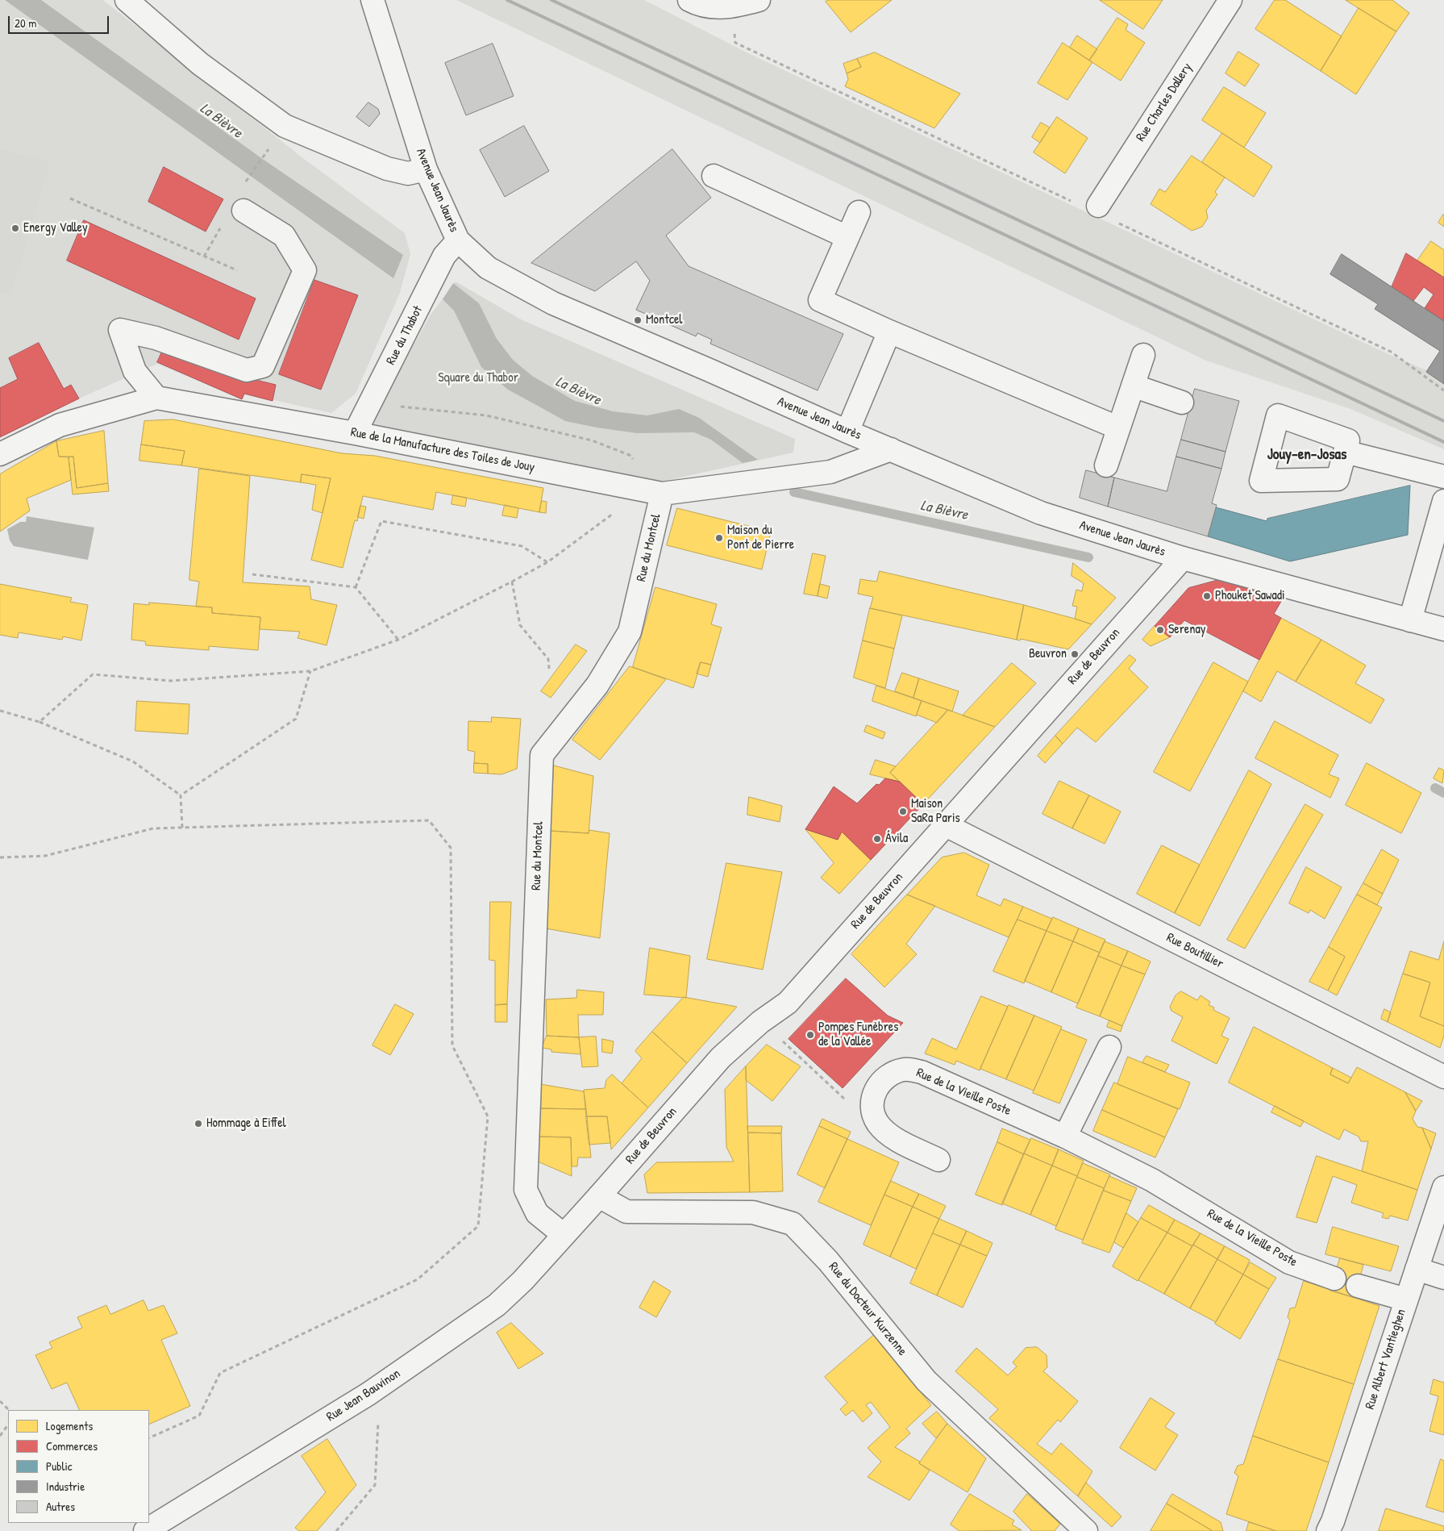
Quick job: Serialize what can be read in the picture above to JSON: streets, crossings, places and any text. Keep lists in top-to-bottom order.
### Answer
{
  "streets": {
    "street": [
      "Rue Charles Dallery",
      "Avenue Jean Jaurès",
      "Rue du Thabot",
      "Rue de la Manufacture des Toiles de Jouy",
      "Rue du Montcel",
      "Rue de Beuvron",
      "Rue Boutillier",
      "Rue de la Vieille Poste",
      "Rue du Docteur Kurzenne",
      "Rue Albert Vantieghen",
      "Rue Jean Bauvinon"
    ]
  },
  "crossings": [
    ["Avenue Jean Jaurès", "Rue du Thabot"],
    ["Avenue Jean Jaurès", "Rue de la Manufacture des Toiles de Jouy"],
    ["Avenue Jean Jaurès", "Rue de Beuvron"],
    ["Rue du Thabot", "Rue de la Manufacture des Toiles de Jouy"],
    ["Rue de la Manufacture des Toiles de Jouy", "Rue du Montcel"],
    ["Rue du Montcel", "Rue de Beuvron"],
    ["Rue du Montcel", "Rue Jean Bauvinon"],
    ["Rue de Beuvron", "Rue Boutillier"],
    ["Rue de Beuvron", "Rue du Docteur Kurzenne"],
    ["Rue de Beuvron", "Rue Jean Bauvinon"]
  ],
  "districts": ["Jouy-en-Josas"],
  "water": ["La Bièvre"],
  "parks": ["Square du Thabor"],
  "places": [
    "Energy Valley",
    "Montcel",
    "Maison du Pont de Pierre",
    "Phouket Sawadi",
    "Serenay",
    "Beuvron",
    "Maison SaRa Paris",
    "Ávila",
    "Pompes Funèbres de la Vallée",
    "Hommage à Eiffel"
  ],
  "legend": [
    "Logements",
    "Commerces",
    "Public",
    "Industrie",
    "Autres"
  ],
  "scale_bar": "20 m"
}
